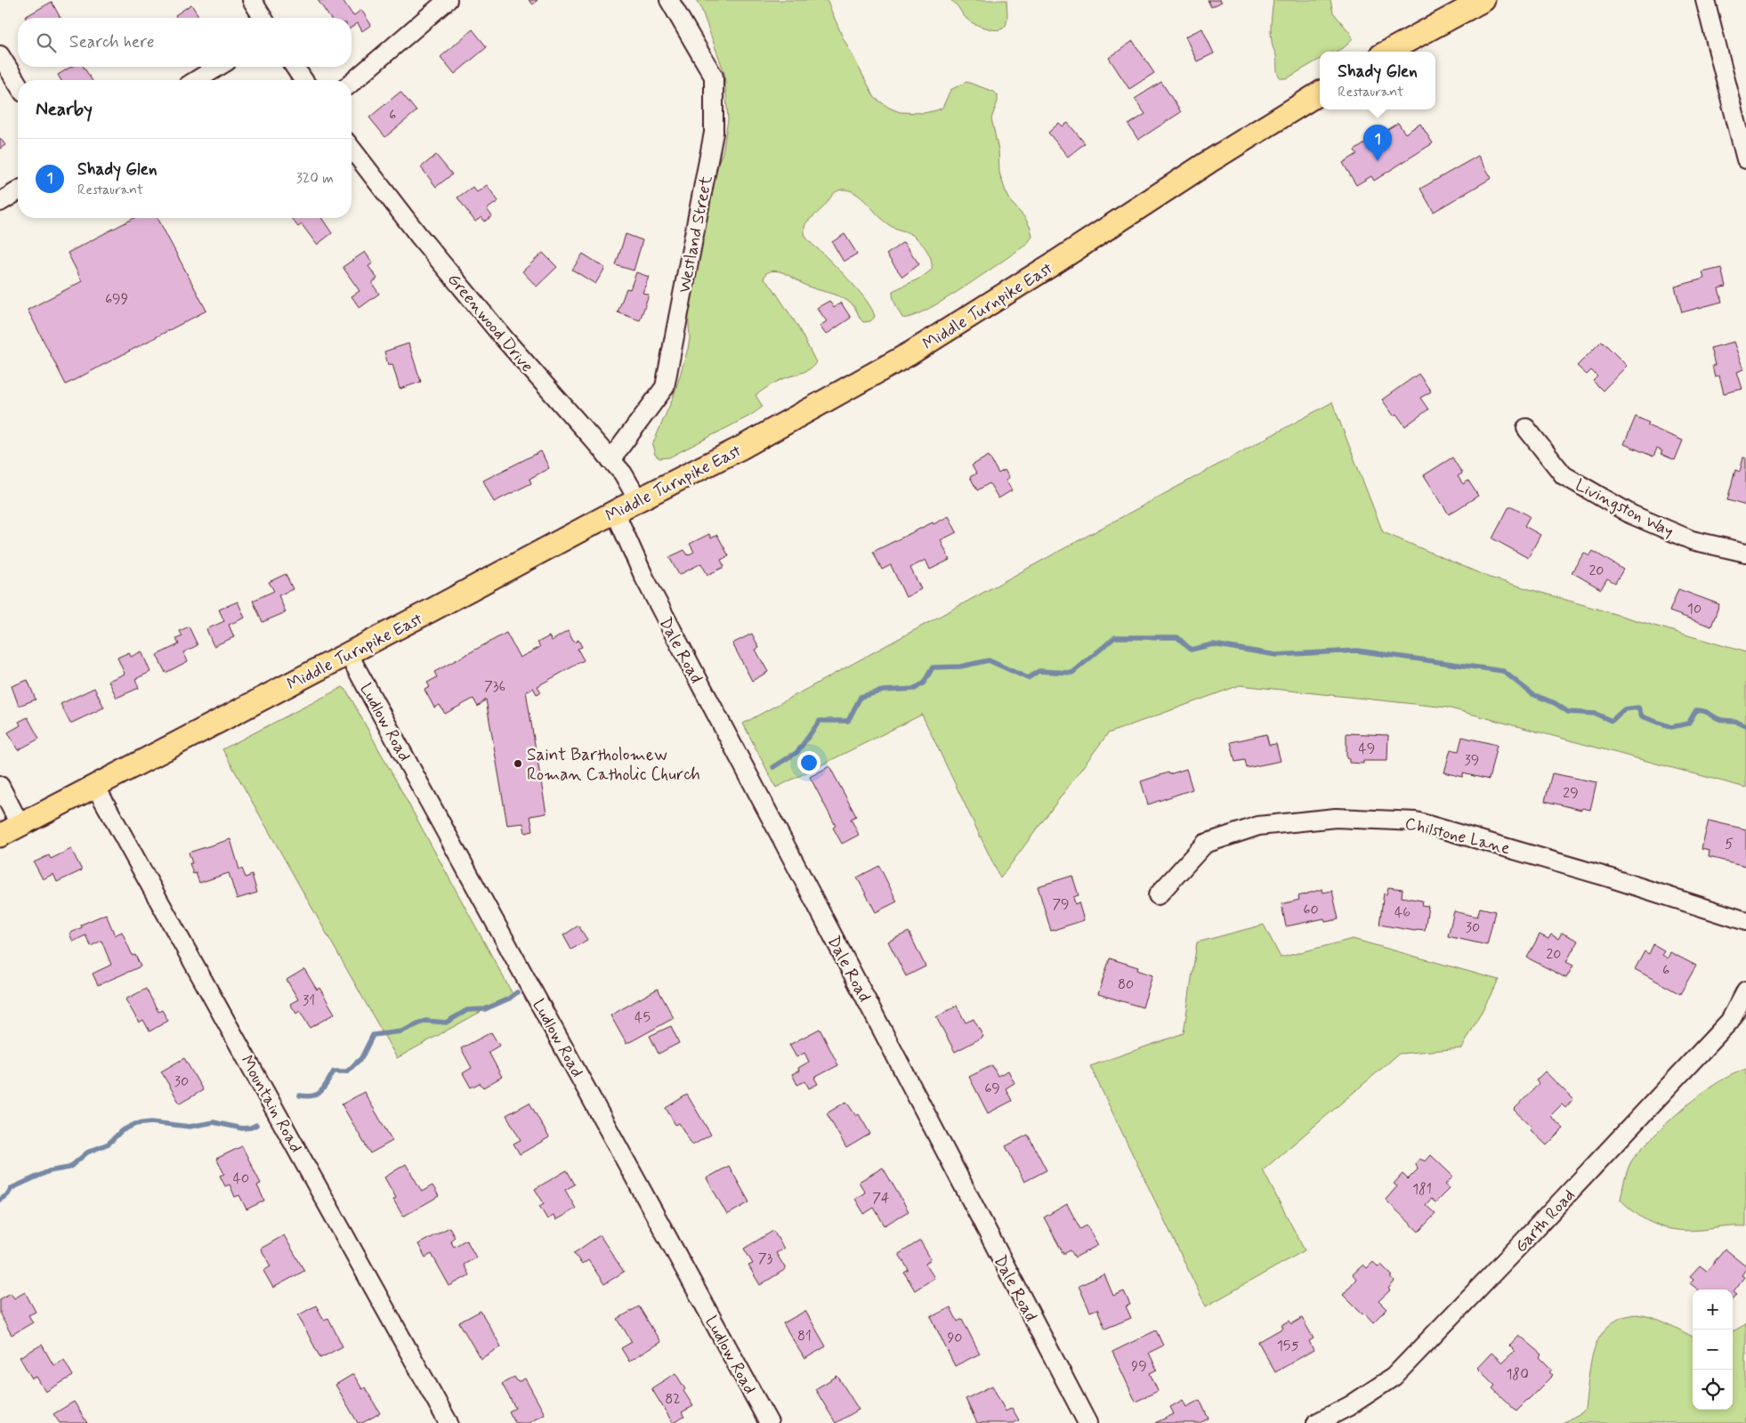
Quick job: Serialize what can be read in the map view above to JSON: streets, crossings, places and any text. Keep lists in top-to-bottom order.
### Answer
{
  "streets": {
    "main road": ["Middle Turnpike East"],
    "street": [
      "Westland Street",
      "Greenwood Drive",
      "Livingston Way",
      "Dale Road",
      "Ludlow Road",
      "Chilstone Lane",
      "Mountain Road",
      "Garth Road"
    ]
  },
  "crossings": [
    ["Westland Street", "Greenwood Drive"],
    ["Middle Turnpike East", "Greenwood Drive"],
    ["Middle Turnpike East", "Dale Road"],
    ["Middle Turnpike East", "Ludlow Road"],
    ["Middle Turnpike East", "Mountain Road"]
  ],
  "places": ["Saint Bartholomew Roman Catholic Church"],
  "house_numbers": [
    "6",
    "699",
    "20",
    "10",
    "736",
    "49",
    "39",
    "29",
    "5",
    "79",
    "60",
    "46",
    "30",
    "20",
    "6",
    "80",
    "31",
    "45",
    "30",
    "69",
    "40",
    "181",
    "74",
    "73",
    "81",
    "90",
    "155",
    "99",
    "180",
    "82"
  ],
  "page": {
    "search": "Search here",
    "popup": ["Shady Glen", "Restaurant"],
    "heading": "Nearby",
    "pins": "1",
    "list": [
      {
        "mark": "1",
        "name": "Shady Glen",
        "note": "Restaurant",
        "value": "320 m"
      }
    ],
    "map_buttons": ["+", "−"]
  }
}
